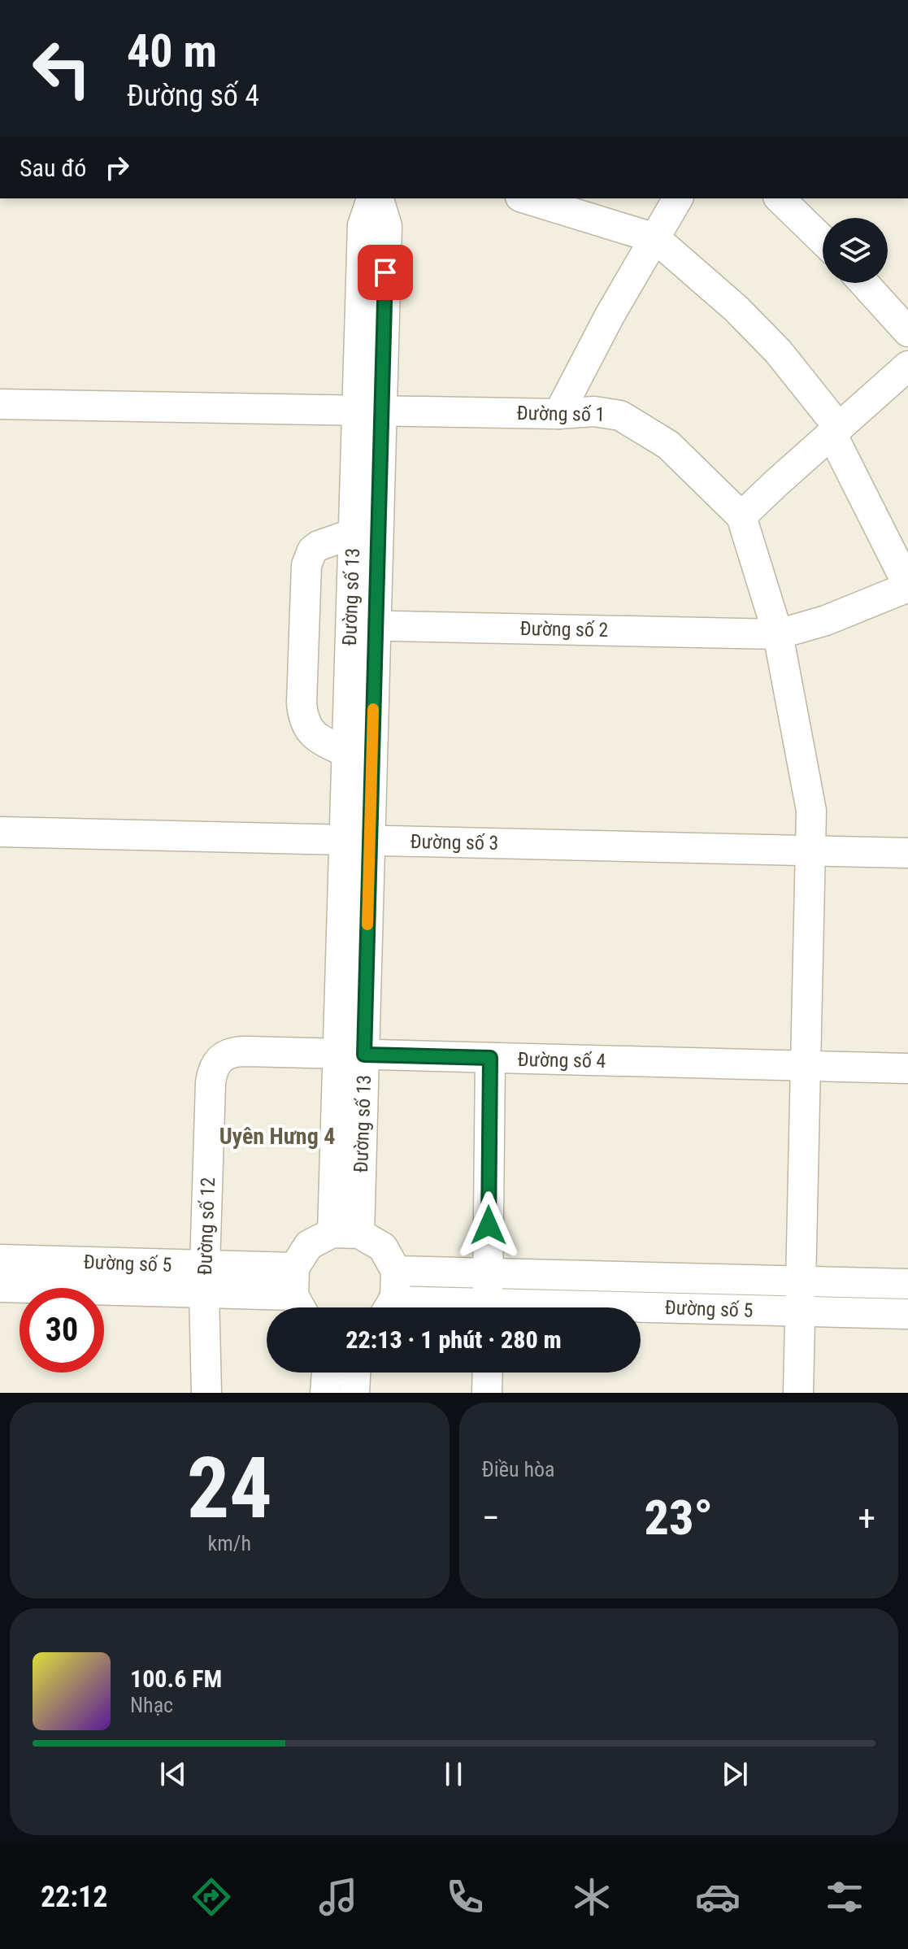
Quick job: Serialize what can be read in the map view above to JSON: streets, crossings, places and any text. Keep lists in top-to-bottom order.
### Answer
{
  "streets": {
    "street": [
      "Đường số 1",
      "Đường số 13",
      "Đường số 2",
      "Đường số 3",
      "Đường số 4",
      "Đường số 12",
      "Đường số 5"
    ]
  },
  "crossings": [
    ["Đường số 1", "Đường số 13"],
    ["Đường số 1", "Đường số 2"],
    ["Đường số 1", "Đường số 3"],
    ["Đường số 1", "Đường số 4"],
    ["Đường số 1", "Đường số 5"],
    ["Đường số 13", "Đường số 2"],
    ["Đường số 13", "Đường số 3"],
    ["Đường số 13", "Đường số 4"],
    ["Đường số 4", "Đường số 12"],
    ["Đường số 12", "Đường số 5"]
  ],
  "districts": ["Uyên Hưng 4"],
  "page": {
    "turn": ["40 m", "Đường số 4"],
    "then": "Sau đó",
    "limit": "30",
    "trip": "22:13 · 1 phút · 280 m",
    "tile": [
      ["24", "km/h"],
      "Điều hòa"
    ],
    "heat": ["−", "23°", "+"],
    "song": ["100.6 FM", "Nhạc"],
    "tabs": "22:12"
  }
}
